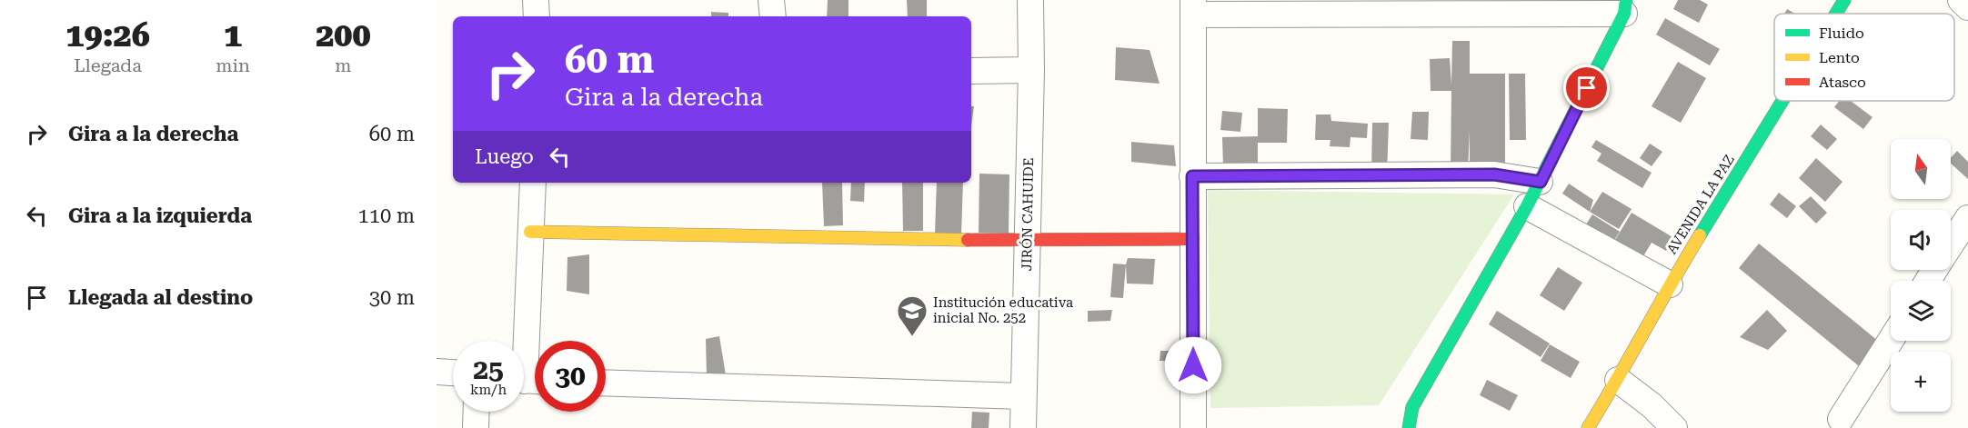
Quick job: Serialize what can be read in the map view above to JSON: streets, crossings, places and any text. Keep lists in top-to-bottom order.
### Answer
{
  "streets": {
    "street": ["AVENIDA LA PAZ", "JIRÓN CAHUIDE"]
  },
  "places": {
    "school or university": ["Institución educativa inicial No. 252"]
  },
  "legend": ["Fluido", "Lento", "Atasco"],
  "north": "top",
  "page": {
    "eta": [
      "19:26",
      "Llegada",
      "1",
      "min",
      "200",
      "m"
    ],
    "turn": ["60 m", "Gira a la derecha"],
    "list": [
      {
        "name": "Gira a la derecha",
        "value": "60 m"
      },
      {
        "name": "Gira a la izquierda",
        "value": "110 m"
      },
      {
        "name": "Llegada al destino",
        "value": "30 m"
      }
    ],
    "then": "Luego",
    "map_buttons": "+",
    "speed": "25 km/h",
    "limit": "30"
  }
}
